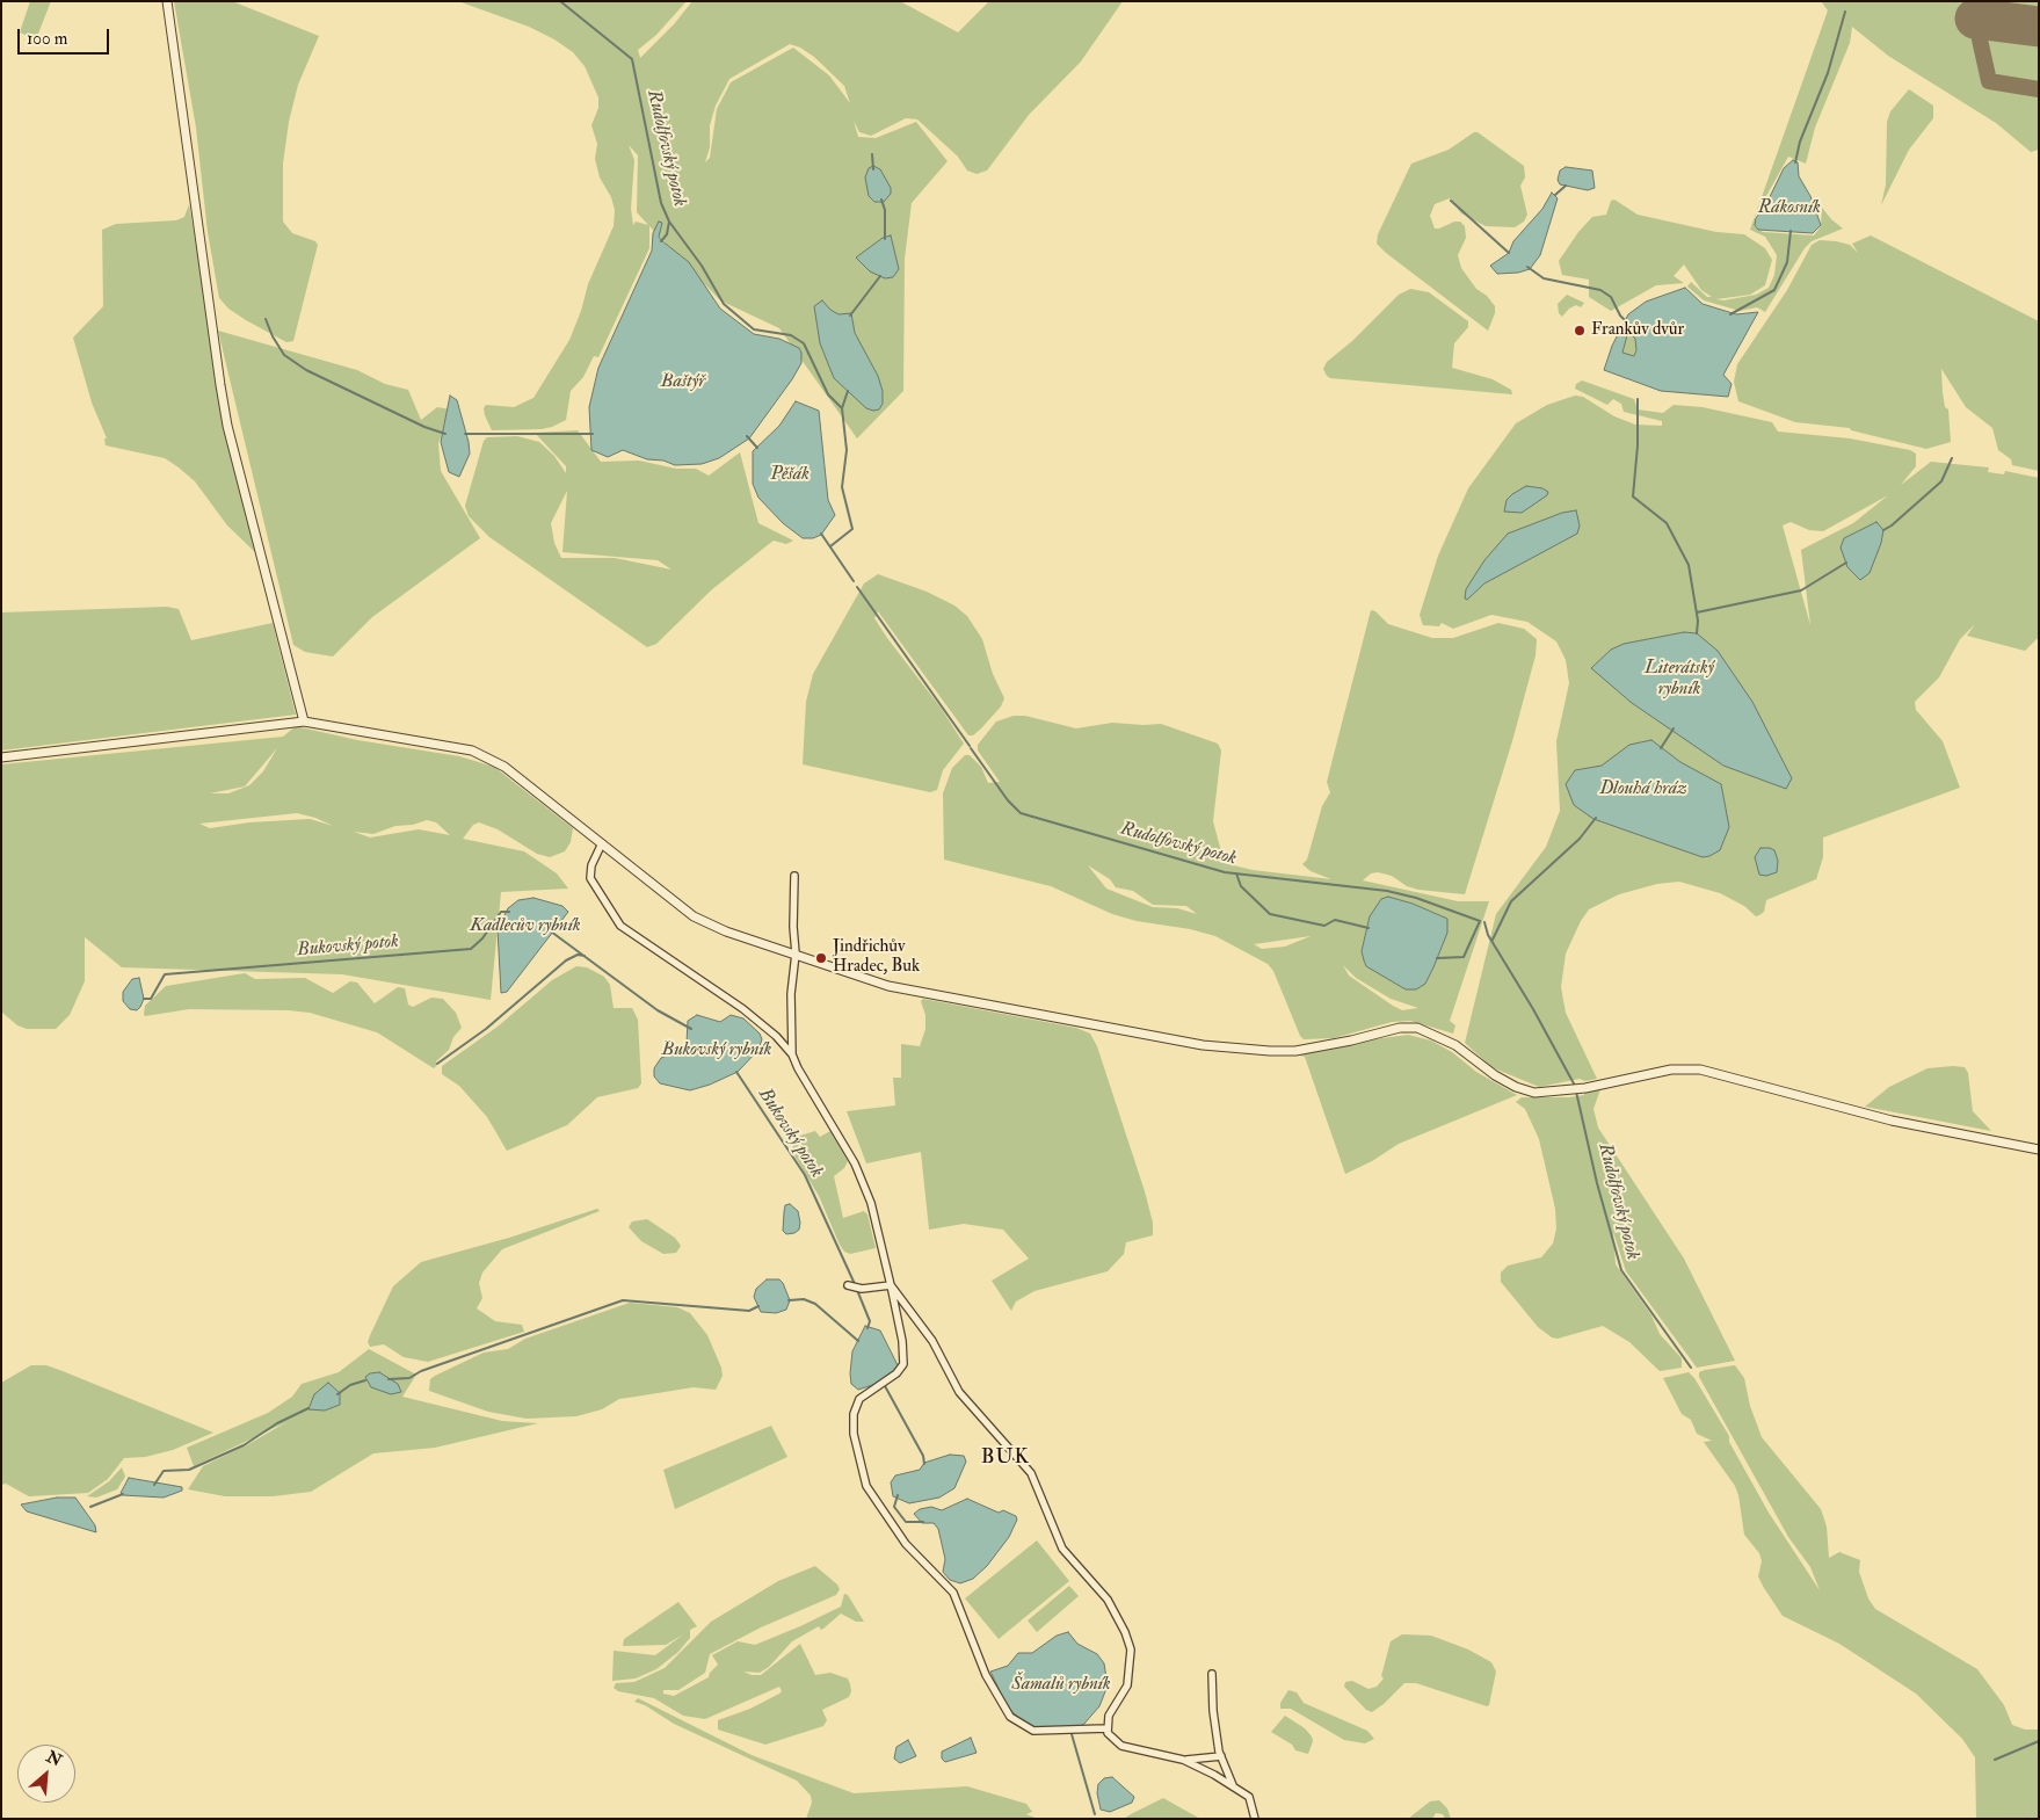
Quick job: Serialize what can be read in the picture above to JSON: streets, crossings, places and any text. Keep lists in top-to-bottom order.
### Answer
{
  "districts": ["BUK"],
  "water": [
    "Rudolfovský potok",
    "Rákosník",
    "Baštýř",
    "Pěšák",
    "Literátský rybník",
    "Dlouhá hráz",
    "Kadlecův rybník",
    "Bukovský potok",
    "Bukovský rybník",
    "Šamalů rybník"
  ],
  "places": ["Frankův dvůr", "Jindřichův Hradec, Buk"],
  "scale_bar": "100 m",
  "north": "top right"
}
